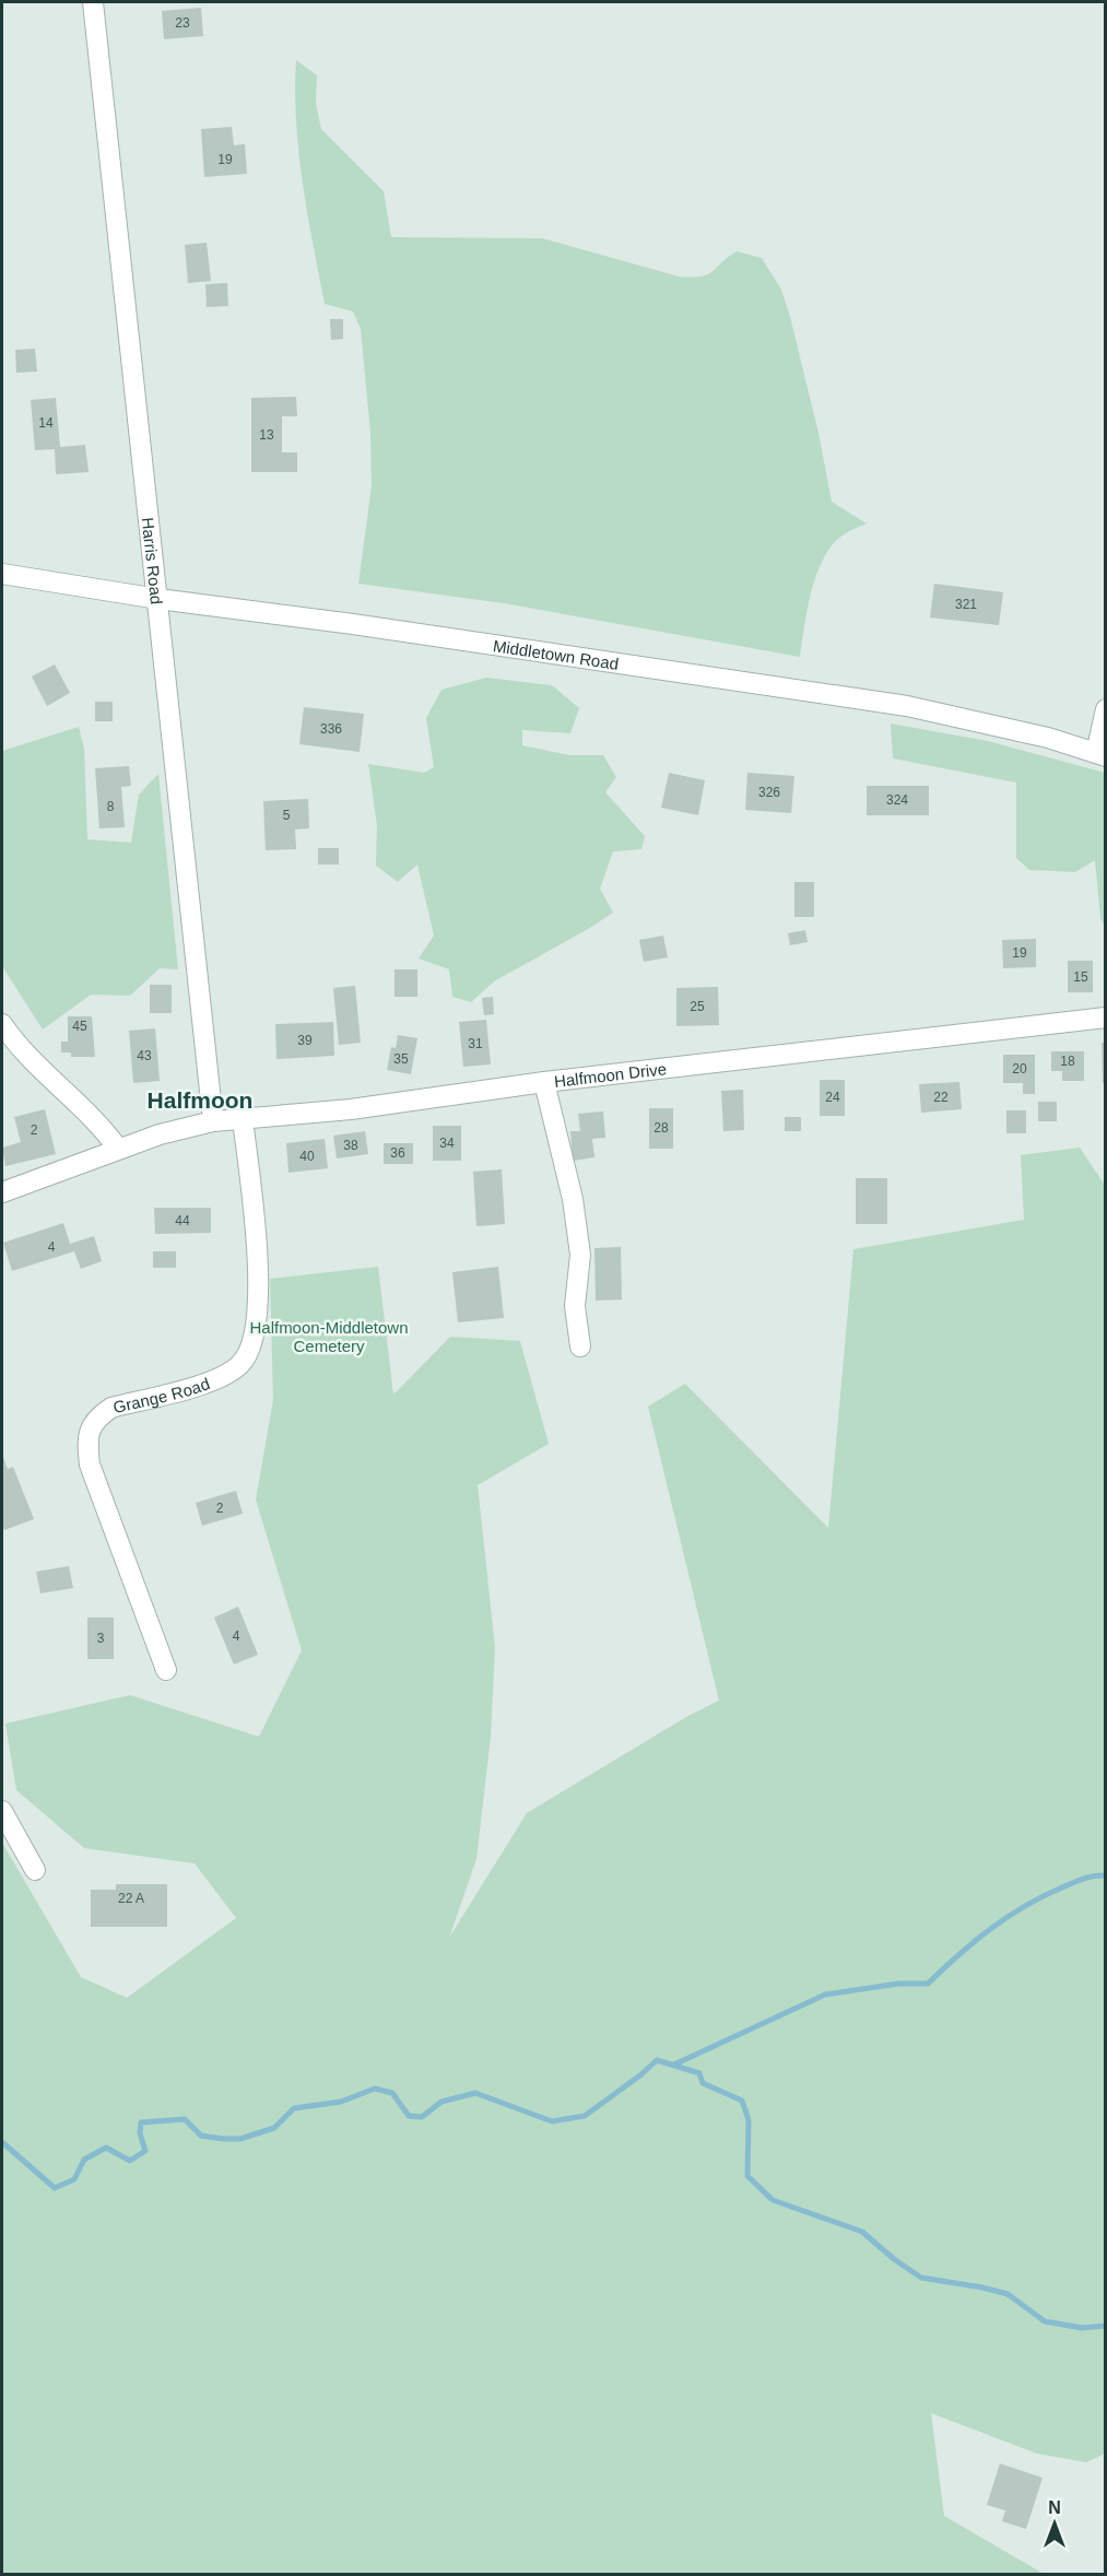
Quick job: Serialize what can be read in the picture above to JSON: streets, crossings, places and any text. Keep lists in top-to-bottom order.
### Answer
{
  "streets": {
    "street": [
      "Harris Road",
      "Middletown Road",
      "Halfmoon Drive",
      "Grange Road"
    ]
  },
  "crossings": [
    ["Harris Road", "Middletown Road"],
    ["Harris Road", "Halfmoon Drive"],
    ["Halfmoon Drive", "Grange Road"]
  ],
  "districts": ["Halfmoon"],
  "parks": ["Halfmoon-Middletown Cemetery"],
  "house_numbers": [
    "23",
    "19",
    "14",
    "13",
    "321",
    "336",
    "326",
    "324",
    "8",
    "5",
    "19",
    "15",
    "25",
    "45",
    "39",
    "31",
    "43",
    "35",
    "18",
    "20",
    "24",
    "22",
    "28",
    "2",
    "34",
    "38",
    "36",
    "40",
    "44",
    "4",
    "2",
    "4",
    "3",
    "22 A"
  ],
  "north": "top"
}
